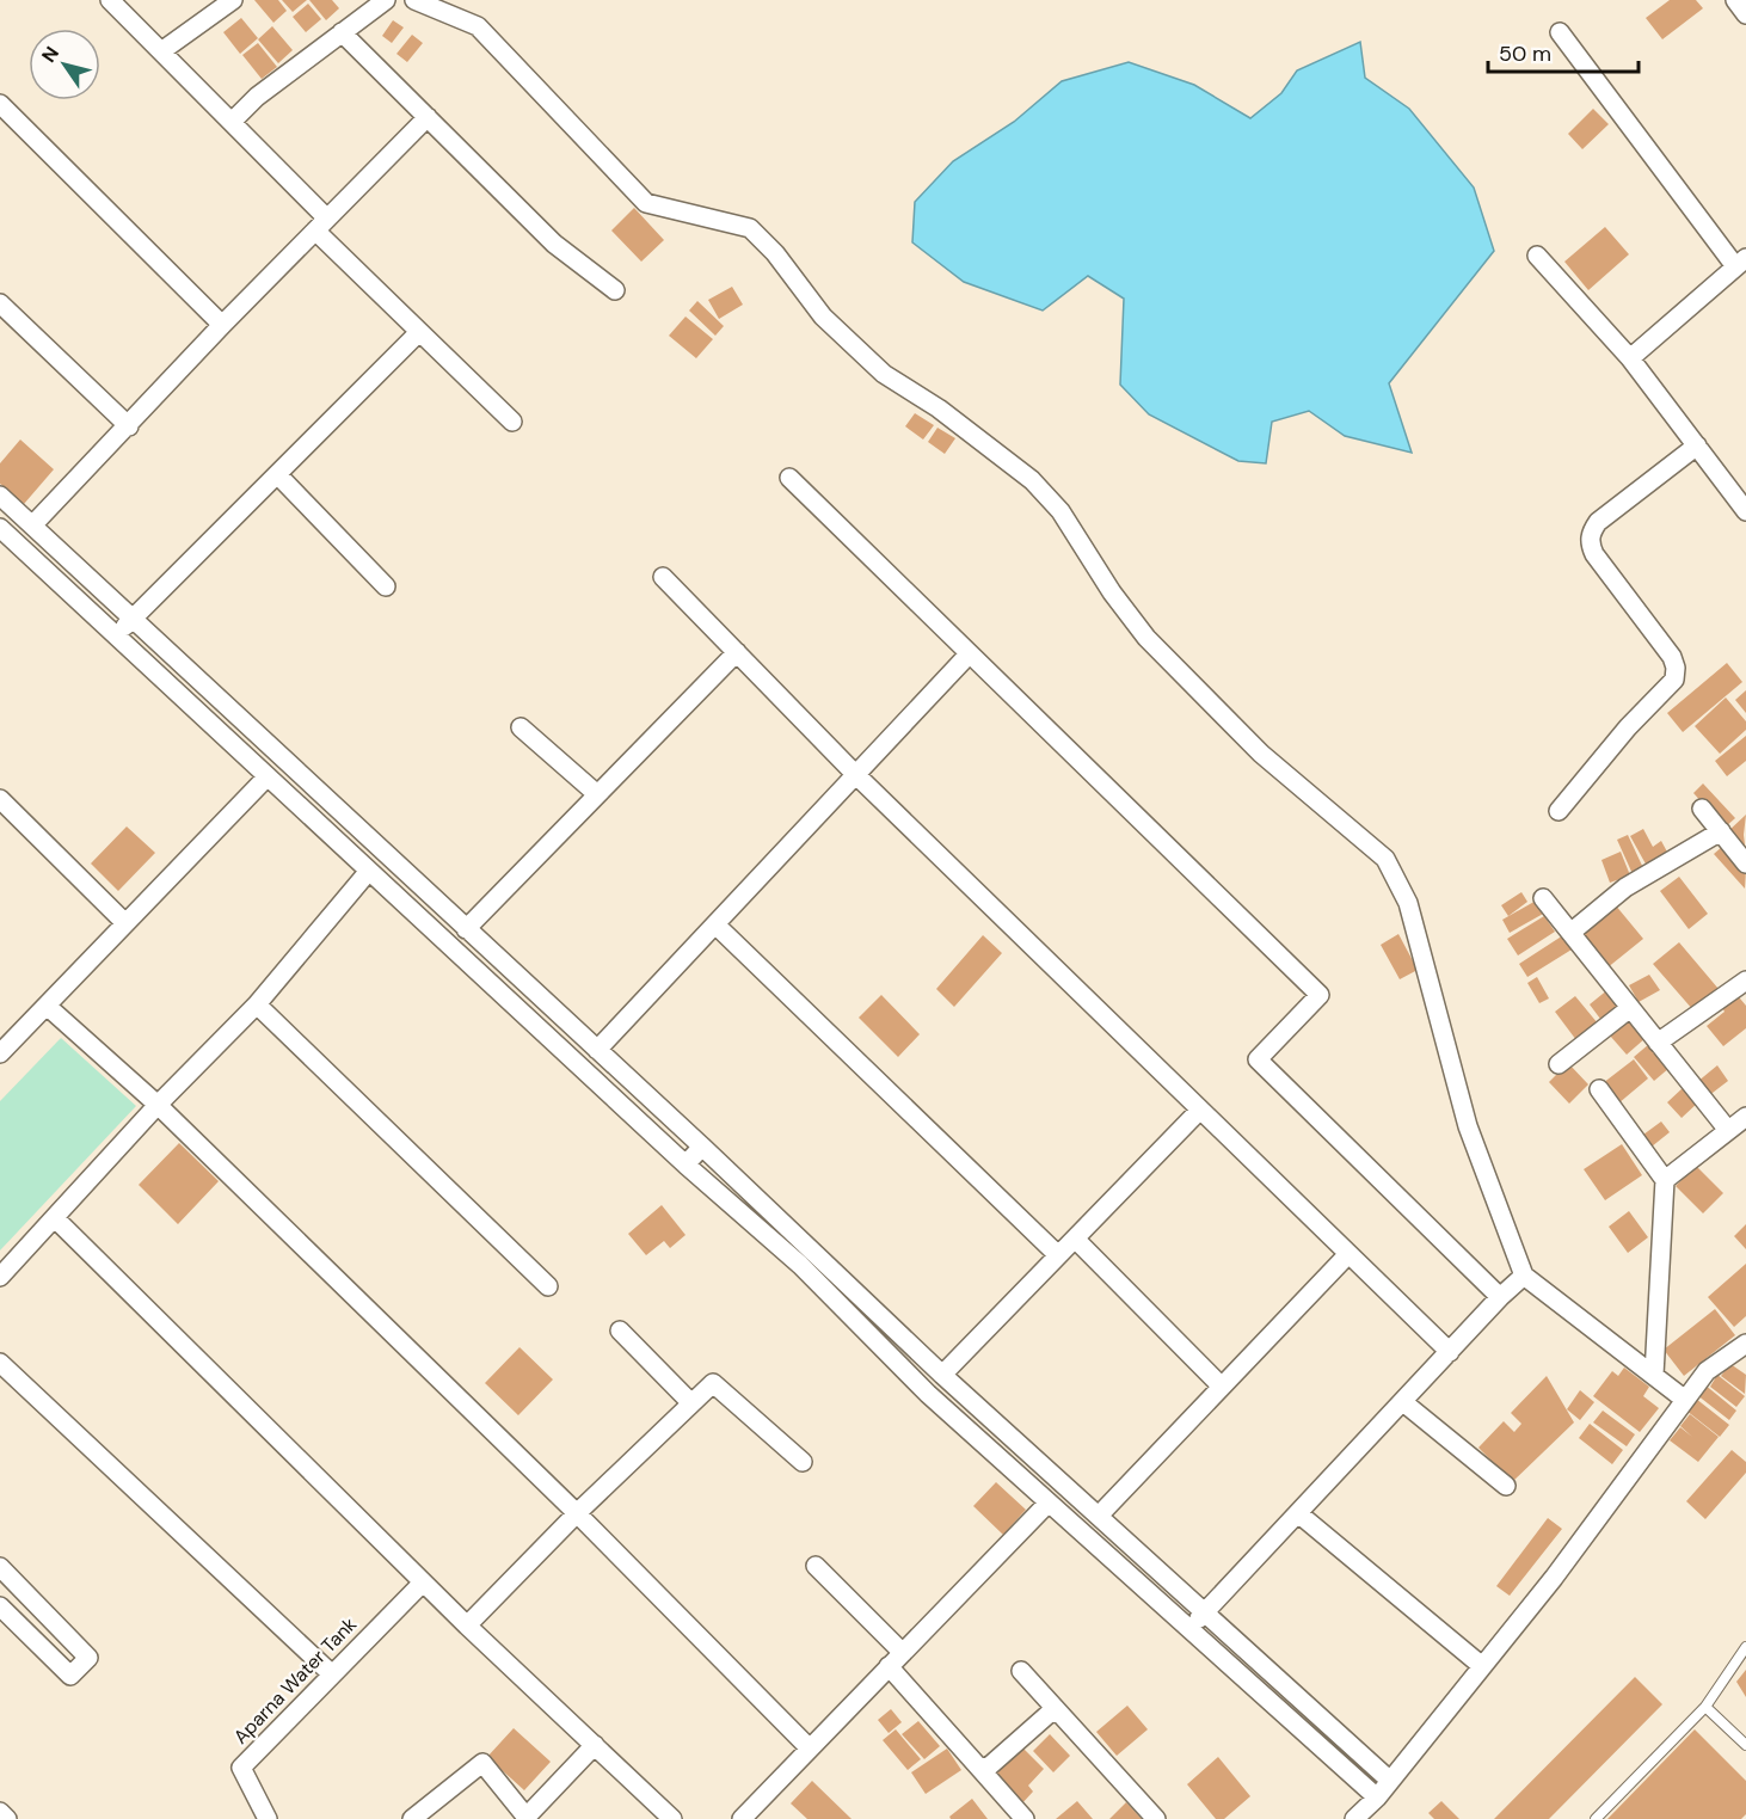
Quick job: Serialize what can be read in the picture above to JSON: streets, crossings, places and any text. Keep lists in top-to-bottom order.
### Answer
{
  "streets": {
    "street": ["Aparna Water Tank"]
  },
  "scale_bar": "50 m",
  "north": "top left"
}
